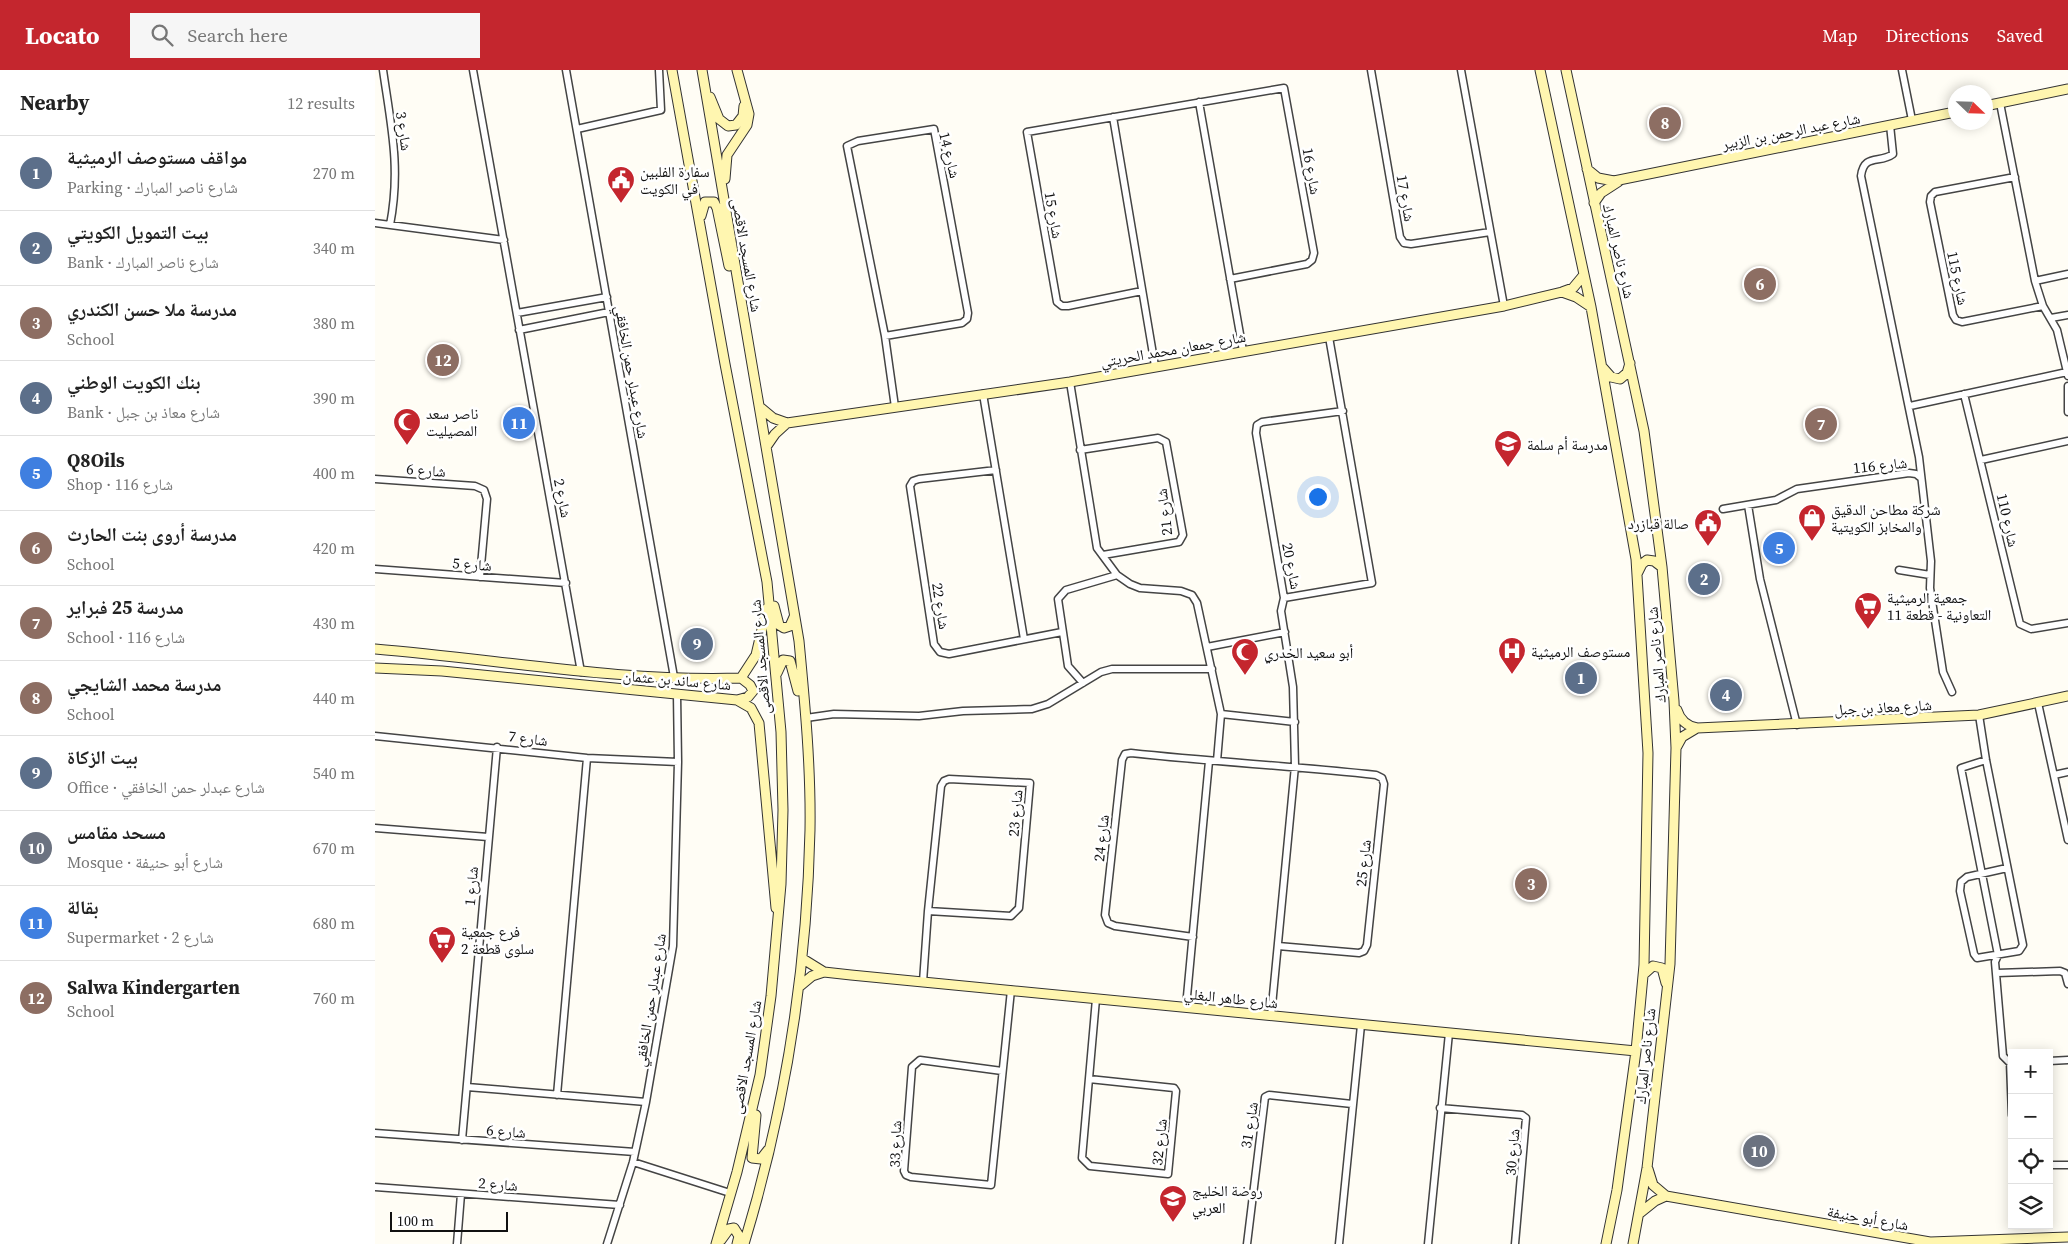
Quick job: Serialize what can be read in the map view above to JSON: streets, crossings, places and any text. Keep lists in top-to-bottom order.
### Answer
{
  "streets": {
    "street": [
      "شارع 3",
      "شارع عبد الرحمن بن الزبير",
      "شارع 14",
      "شارع 16",
      "شارع 17",
      "شارع 15",
      "شارع ناصر المبارك",
      "شارع المسجد الاقصى",
      "شارع 115",
      "شارع جمعان محمد الحريتي",
      "شارع عبدلر حمن الخافقي",
      "شارع 116",
      "شارع 6",
      "شارع 2",
      "شارع 21",
      "شارع 110",
      "شارع 5",
      "شارع 20",
      "شارع 22",
      "شارع ساند بن عثمان",
      "شارع معاذ بن جبل",
      "شارع 7",
      "شارع 23",
      "شارع 24",
      "شارع 25",
      "شارع 1",
      "شارع طاهر البغلي",
      "شارع 31",
      "شارع 32",
      "شارع 33",
      "شارع 30",
      "شارع أبو حنيفة"
    ]
  },
  "crossings": [
    ["شارع عبد الرحمن بن الزبير", "شارع ناصر المبارك"],
    ["شارع 14", "شارع جمعان محمد الحريتي"],
    ["شارع 16", "شارع 15"],
    ["شارع ناصر المبارك", "شارع جمعان محمد الحريتي"],
    ["شارع ناصر المبارك", "شارع طاهر البغلي"],
    ["شارع المسجد الاقصى", "شارع ساند بن عثمان"],
    ["شارع المسجد الاقصى", "شارع طاهر البغلي"],
    ["شارع جمعان محمد الحريتي", "شارع 20"],
    ["شارع عبدلر حمن الخافقي", "شارع 6"],
    ["شارع عبدلر حمن الخافقي", "شارع 2"],
    ["شارع عبدلر حمن الخافقي", "شارع ساند بن عثمان"],
    ["شارع عبدلر حمن الخافقي", "شارع 7"],
    ["شارع 6", "شارع 5"],
    ["شارع 6", "شارع 1"],
    ["شارع 2", "شارع 5"],
    ["شارع 2", "شارع ساند بن عثمان"],
    ["شارع 7", "شارع 1"],
    ["شارع 23", "شارع طاهر البغلي"],
    ["شارع 24", "شارع 25"],
    ["شارع طاهر البغلي", "شارع 32"],
    ["شارع طاهر البغلي", "شارع 33"]
  ],
  "places": {
    "public building": ["سفارة الفلبين في الكويت", "صالة قبازرد"],
    "mosque": ["ناصر سعد المصيليت", "أبو سعيد الخدري"],
    "school or university": ["مدرسة أم سلمة", "روضة الخليج العربي"],
    "shop": ["شركة مطاحن الدقيق والمخابز الكويتية"],
    "supermarket": ["جمعية الرميثية التعاونية - قطعة 11", "فرع جمعية سلوى قطعة 2"],
    "hospital": ["مستوصف الرميثية"]
  },
  "scale_bar": "100 m",
  "north": "bottom right",
  "page": {
    "header": "Locato",
    "search": "Search here",
    "nav": ["Map", "Directions", "Saved"],
    "heading": ["Nearby", "12 results"],
    "pins": [
      "8",
      "6",
      "12",
      "11",
      "7",
      "5",
      "2",
      "9",
      "1",
      "4",
      "3",
      "10"
    ],
    "list": [
      {
        "mark": "1",
        "name": "مواقف مستوصف الرميثية",
        "note": "Parking · شارع ناصر المبارك",
        "value": "270 m"
      },
      {
        "mark": "2",
        "name": "بيت التمويل الكويتي",
        "note": "Bank · شارع ناصر المبارك",
        "value": "340 m"
      },
      {
        "mark": "3",
        "name": "مدرسة ملا حسن الكندري",
        "note": "School",
        "value": "380 m"
      },
      {
        "mark": "4",
        "name": "بنك الكويت الوطني",
        "note": "Bank · شارع معاذ بن جبل",
        "value": "390 m"
      },
      {
        "mark": "5",
        "name": "Q8Oils",
        "note": "Shop · شارع 116",
        "value": "400 m"
      },
      {
        "mark": "6",
        "name": "مدرسة أروى بنت الحارث",
        "note": "School",
        "value": "420 m"
      },
      {
        "mark": "7",
        "name": "مدرسة 25 فبراير",
        "note": "School · شارع 116",
        "value": "430 m"
      },
      {
        "mark": "8",
        "name": "مدرسة محمد الشايجي",
        "note": "School",
        "value": "440 m"
      },
      {
        "mark": "9",
        "name": "بيت الزكاة",
        "note": "Office · شارع عبدلر حمن الخافقي",
        "value": "540 m"
      },
      {
        "mark": "10",
        "name": "مسحد مقامس",
        "note": "Mosque · شارع أبو حنيفة",
        "value": "670 m"
      },
      {
        "mark": "11",
        "name": "بقالة",
        "note": "Supermarket · شارع 2",
        "value": "680 m"
      },
      {
        "mark": "12",
        "name": "Salwa Kindergarten",
        "note": "School",
        "value": "760 m"
      }
    ],
    "map_buttons": ["+", "−"],
    "scale": "100 m"
  }
}
